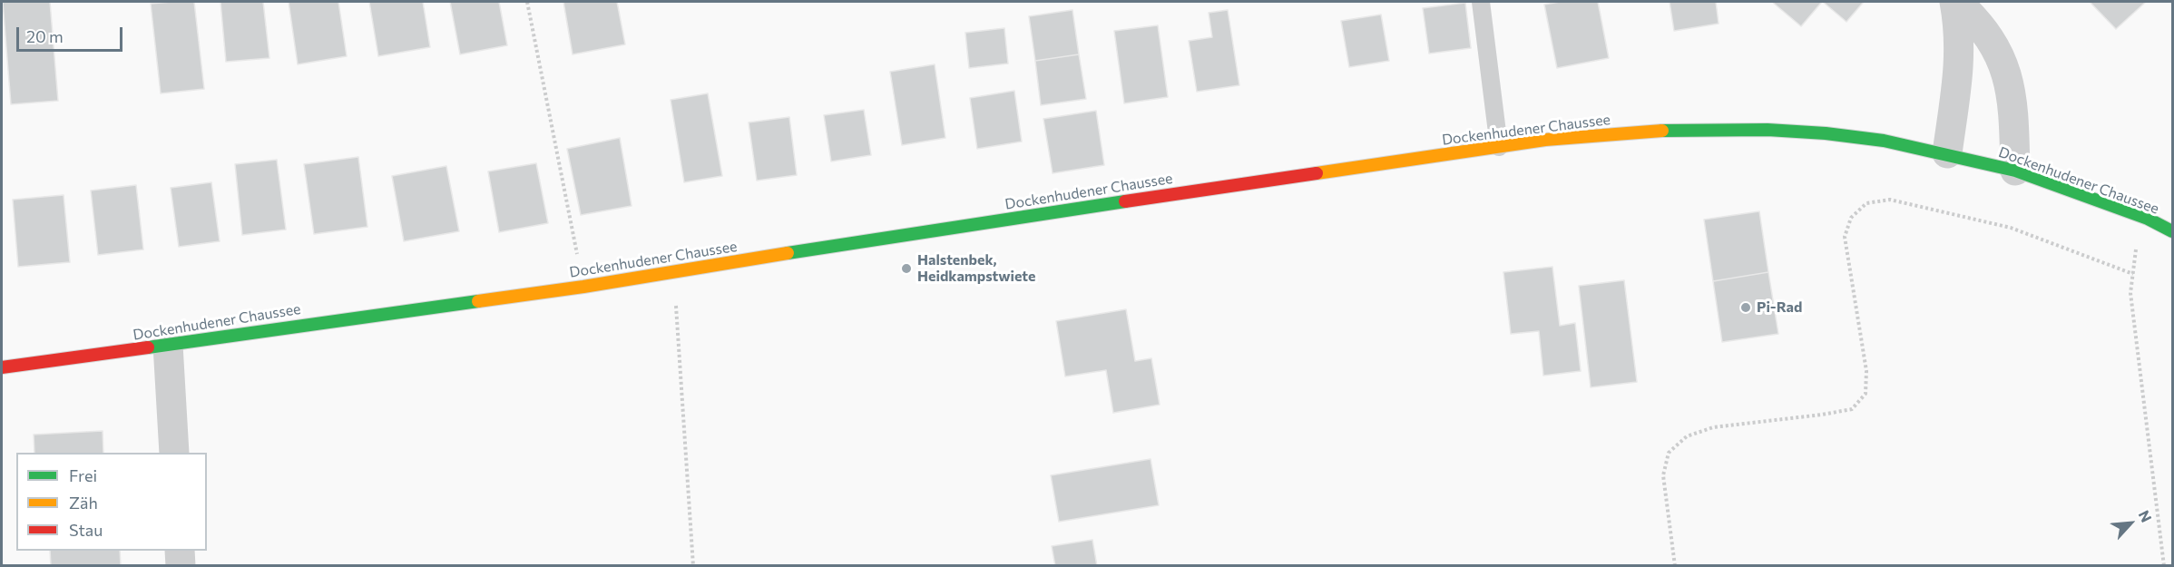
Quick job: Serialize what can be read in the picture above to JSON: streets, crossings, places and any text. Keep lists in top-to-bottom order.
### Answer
{
  "streets": {
    "main road": ["Dockenhudener Chaussee"]
  },
  "places": ["Halstenbek, Heidkampstwiete", "Pi-Rad"],
  "legend": ["Frei", "Zäh", "Stau"],
  "scale_bar": "20 m",
  "north": "top right"
}
